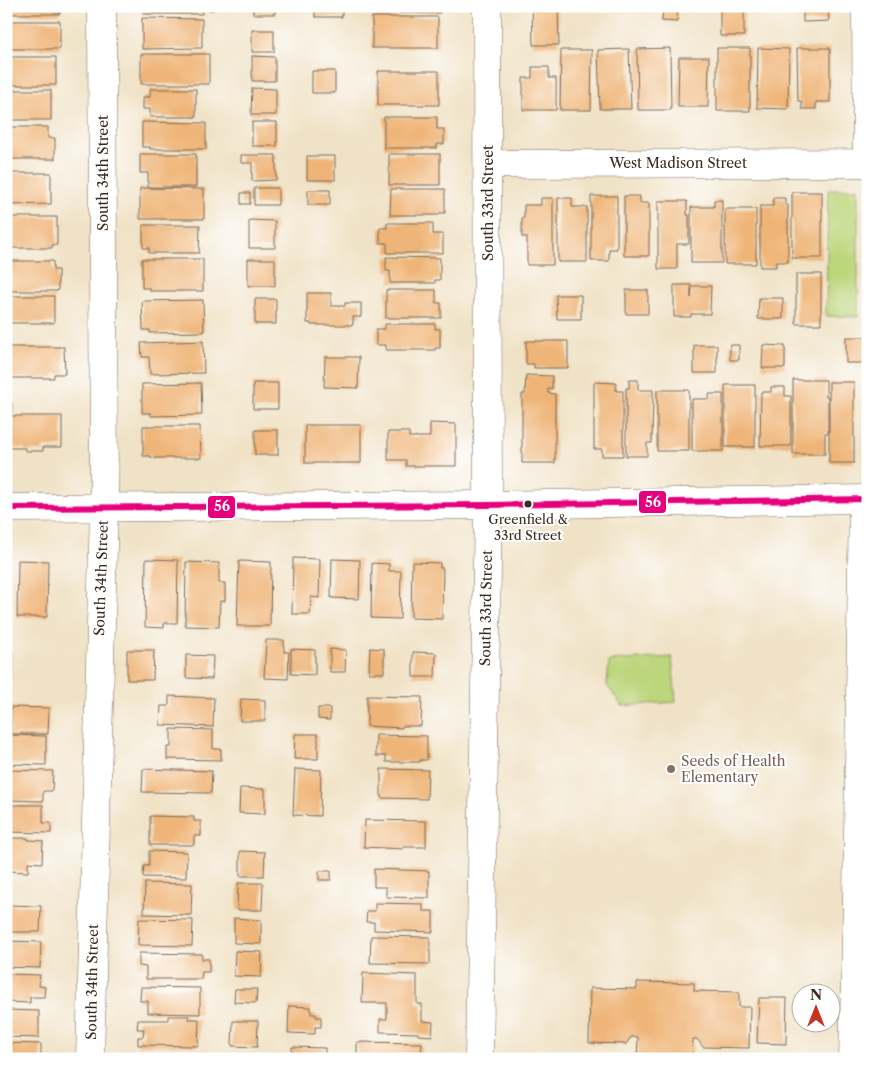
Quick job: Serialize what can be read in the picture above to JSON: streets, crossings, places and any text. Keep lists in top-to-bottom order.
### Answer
{
  "streets": {
    "street": ["West Madison Street", "South 34th Street", "South 33rd Street"]
  },
  "crossings": [
    ["West Madison Street", "South 33rd Street"]
  ],
  "places": ["Greenfield & 33rd Street", "Seeds of Health Elementary"],
  "lines": ["transit line 56"],
  "north": "top"
}
